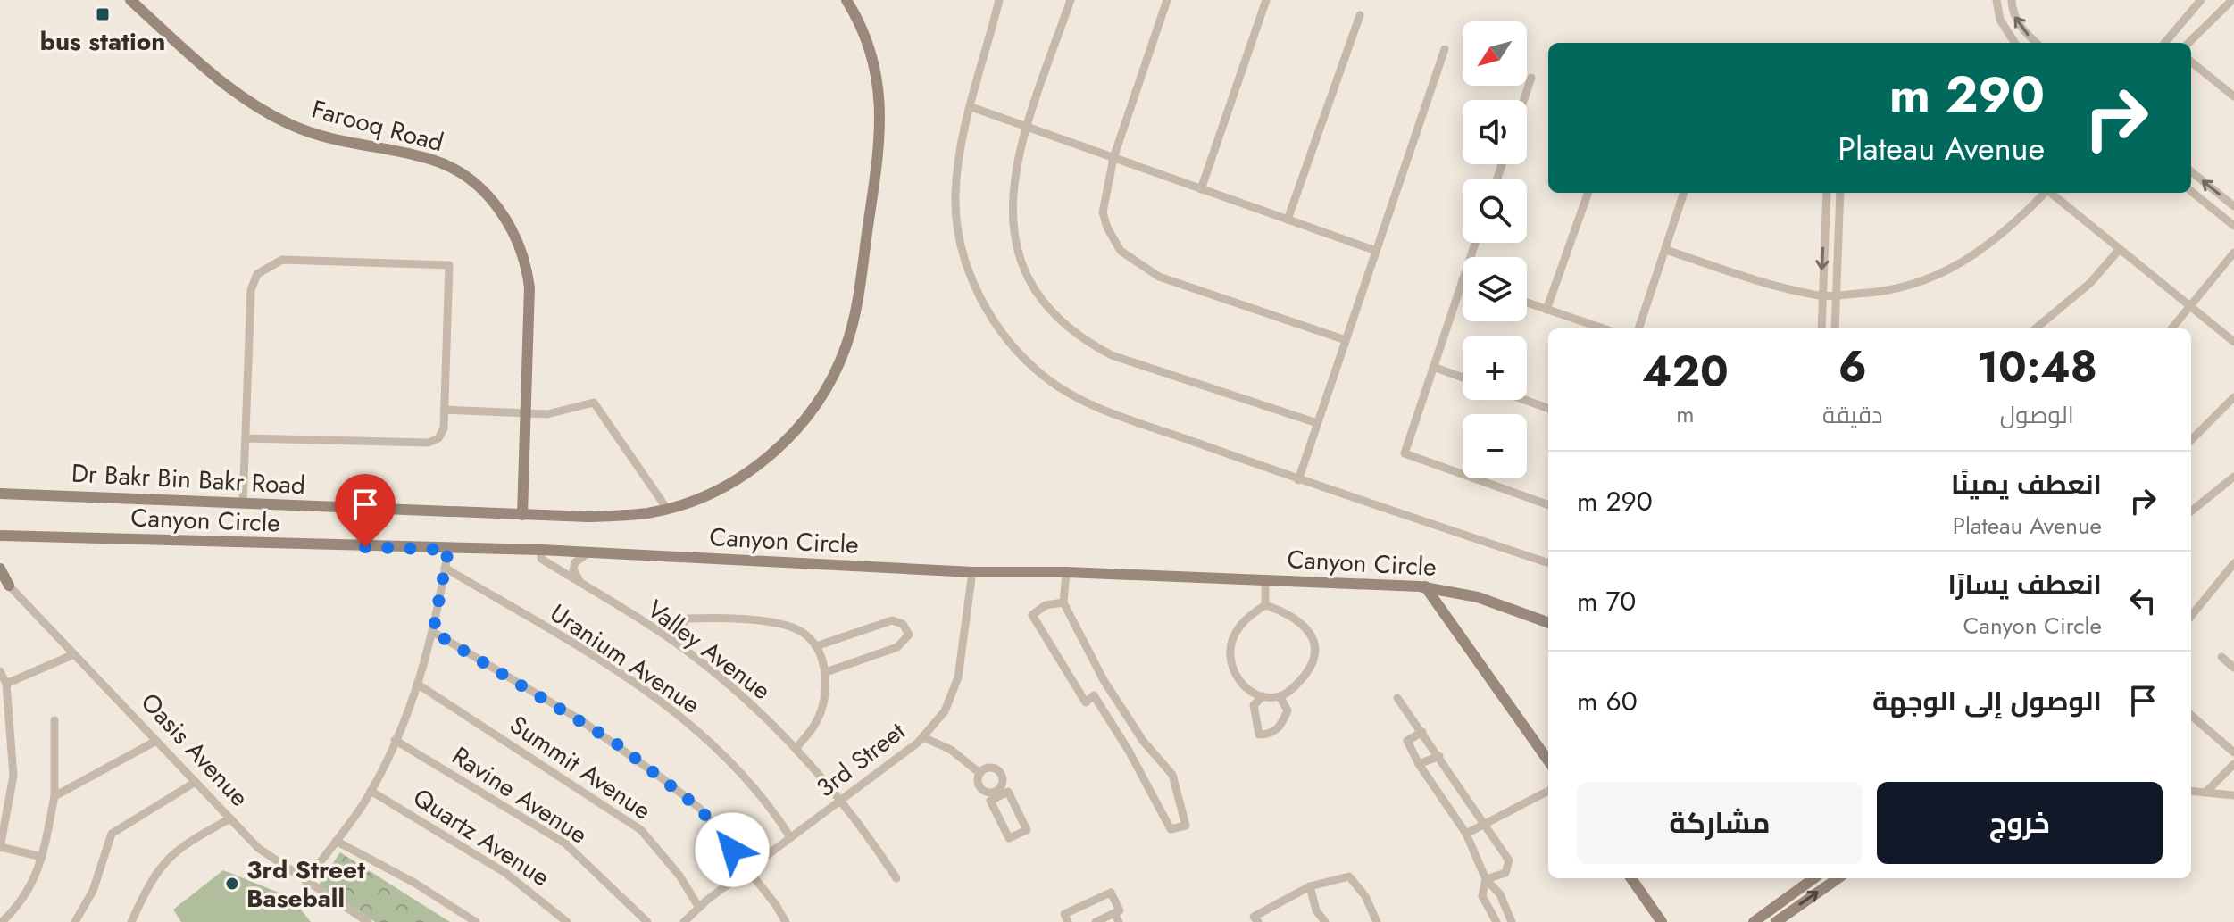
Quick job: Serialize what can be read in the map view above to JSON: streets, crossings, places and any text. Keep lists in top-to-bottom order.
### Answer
{
  "streets": {
    "street": [
      "Farooq Road",
      "Dr Bakr Bin Bakr Road",
      "Canyon Circle",
      "Valley Avenue",
      "Uranium Avenue",
      "Oasis Avenue",
      "3rd Street",
      "Summit Avenue",
      "Ravine Avenue",
      "Quartz Avenue"
    ]
  },
  "crossings": [
    ["Farooq Road", "Dr Bakr Bin Bakr Road"],
    ["Canyon Circle", "Valley Avenue"],
    ["Canyon Circle", "3rd Street"],
    ["Valley Avenue", "3rd Street"],
    ["Uranium Avenue", "3rd Street"],
    ["3rd Street", "Summit Avenue"]
  ],
  "places": {
    "transit": ["bus station"],
    "other": ["3rd Street Baseball"]
  },
  "north": "bottom left",
  "page": {
    "map_buttons": ["+", "−"],
    "turn": ["290 m", "Plateau Avenue"],
    "eta": [
      "10:48",
      "الوصول",
      "6",
      "دقيقة",
      "420",
      "m"
    ],
    "list": [
      {
        "name": "انعطف يمينًا",
        "note": "Plateau Avenue",
        "value": "290 m"
      },
      {
        "name": "انعطف يسارًا",
        "note": "Canyon Circle",
        "value": "70 m"
      },
      {
        "name": "الوصول إلى الوجهة",
        "value": "60 m"
      }
    ],
    "buttons": ["خروج", "مشاركة"]
  }
}
